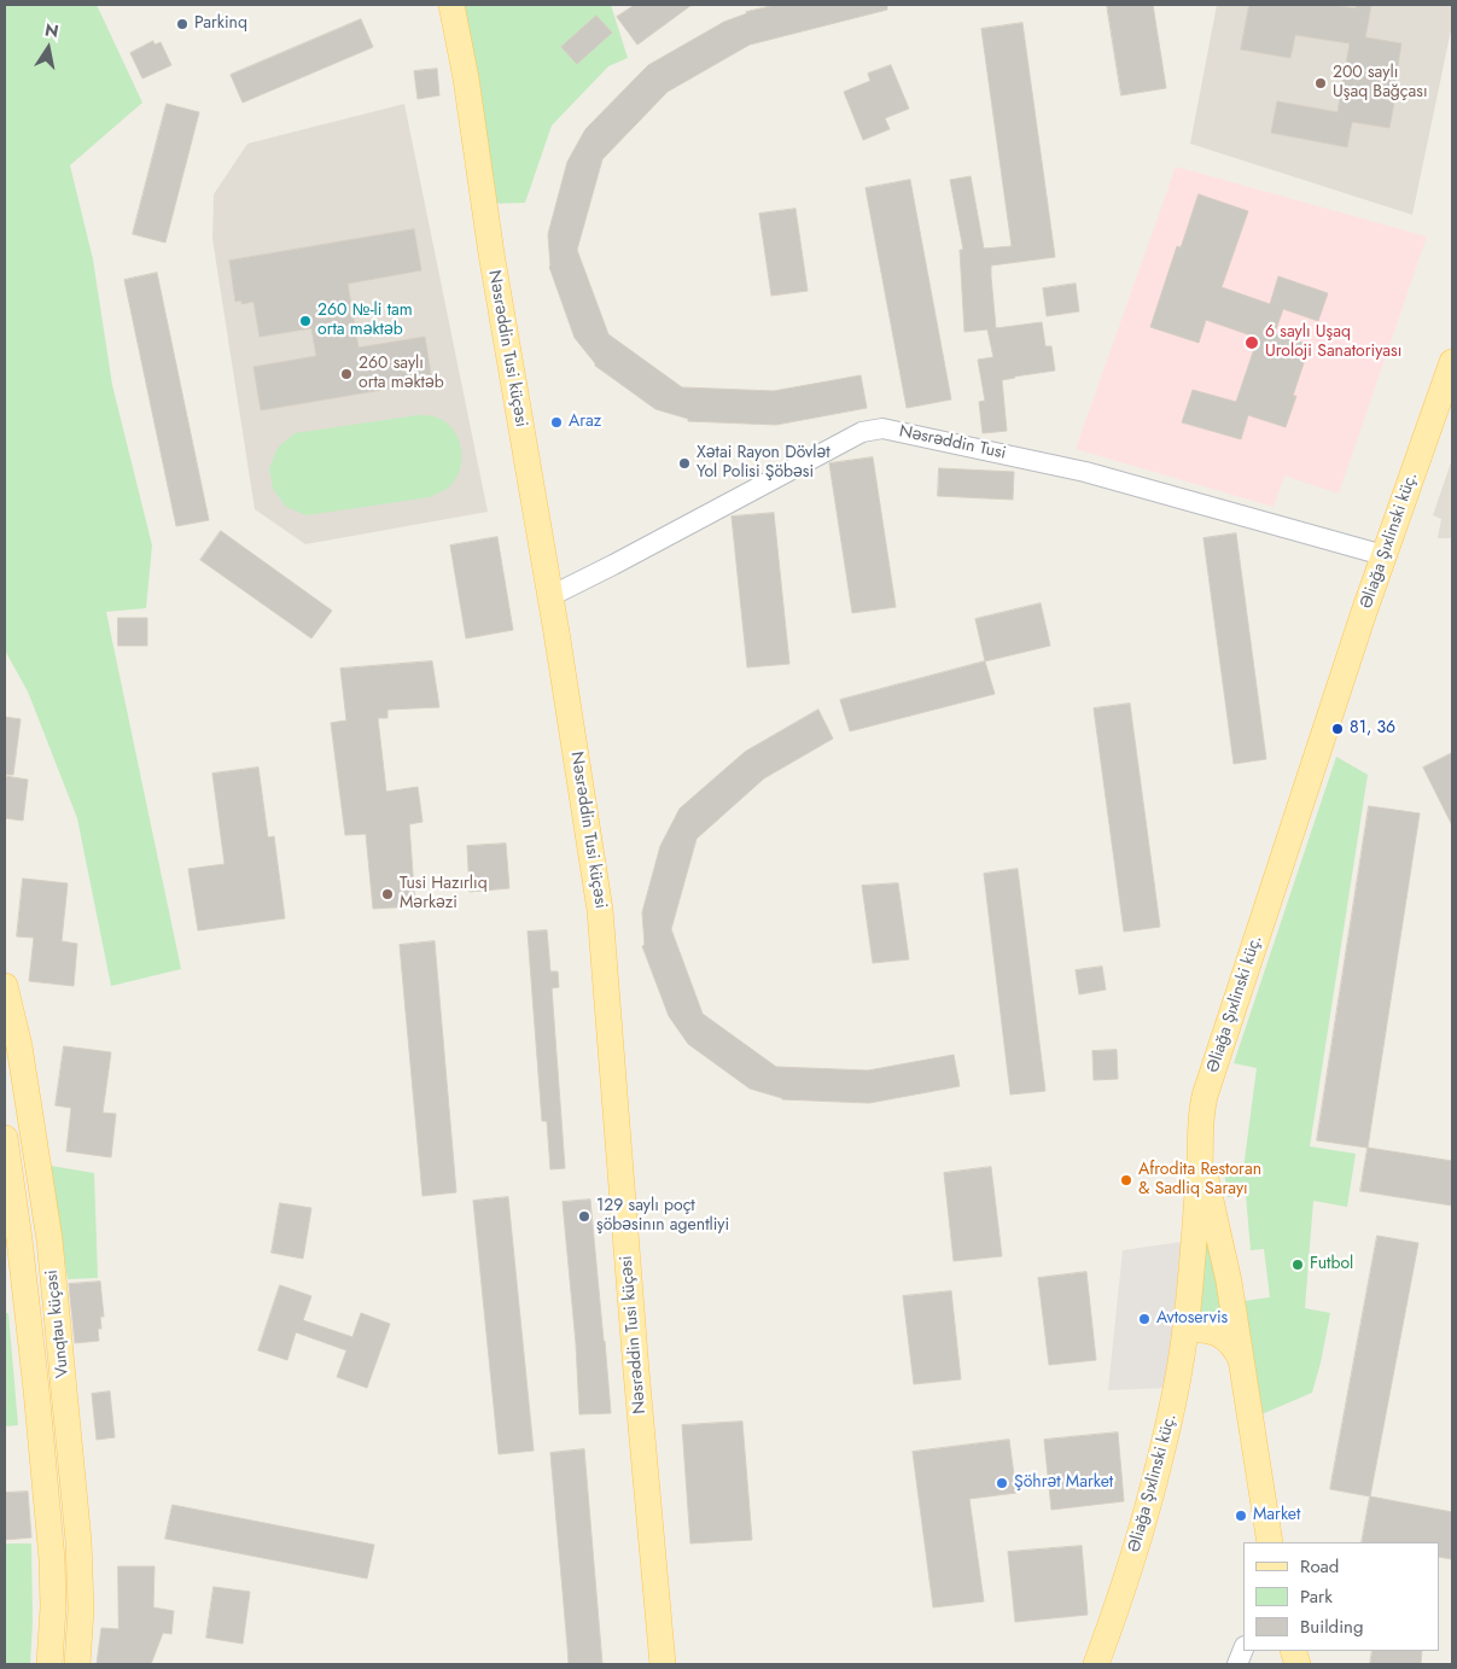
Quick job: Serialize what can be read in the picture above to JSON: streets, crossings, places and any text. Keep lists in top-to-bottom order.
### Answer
{
  "streets": {
    "main road": ["Nəsrəddin Tusi küçəsi", "Əliağa Şıxlinski küç.", "Vunqtau küçəsi"],
    "street": ["Nəsrəddin Tusi"]
  },
  "crossings": [
    ["Nəsrəddin Tusi küçəsi", "Nəsrəddin Tusi"],
    ["Nəsrəddin Tusi", "Əliağa Şıxlinski küç."]
  ],
  "places": [
    "Parkinq",
    "200 saylı Uşaq Bağçası",
    "260 №-li tam orta məktəb",
    "6 saylı Uşaq Uroloji Sanatoriyası",
    "260 saylı orta məktəb",
    "Araz",
    "Xətai Rayon Dövlət Yol Polisi Şöbəsi",
    "81, 36",
    "Tusi Hazırlıq Mərkəzi",
    "Afrodita Restoran & Sadliq Sarayı",
    "129 saylı poçt şöbəsinın agentliyi",
    "Futbol",
    "Avtoservis",
    "Şöhrət Market",
    "Market"
  ],
  "legend": ["Road", "Park", "Building"],
  "north": "top"
}
